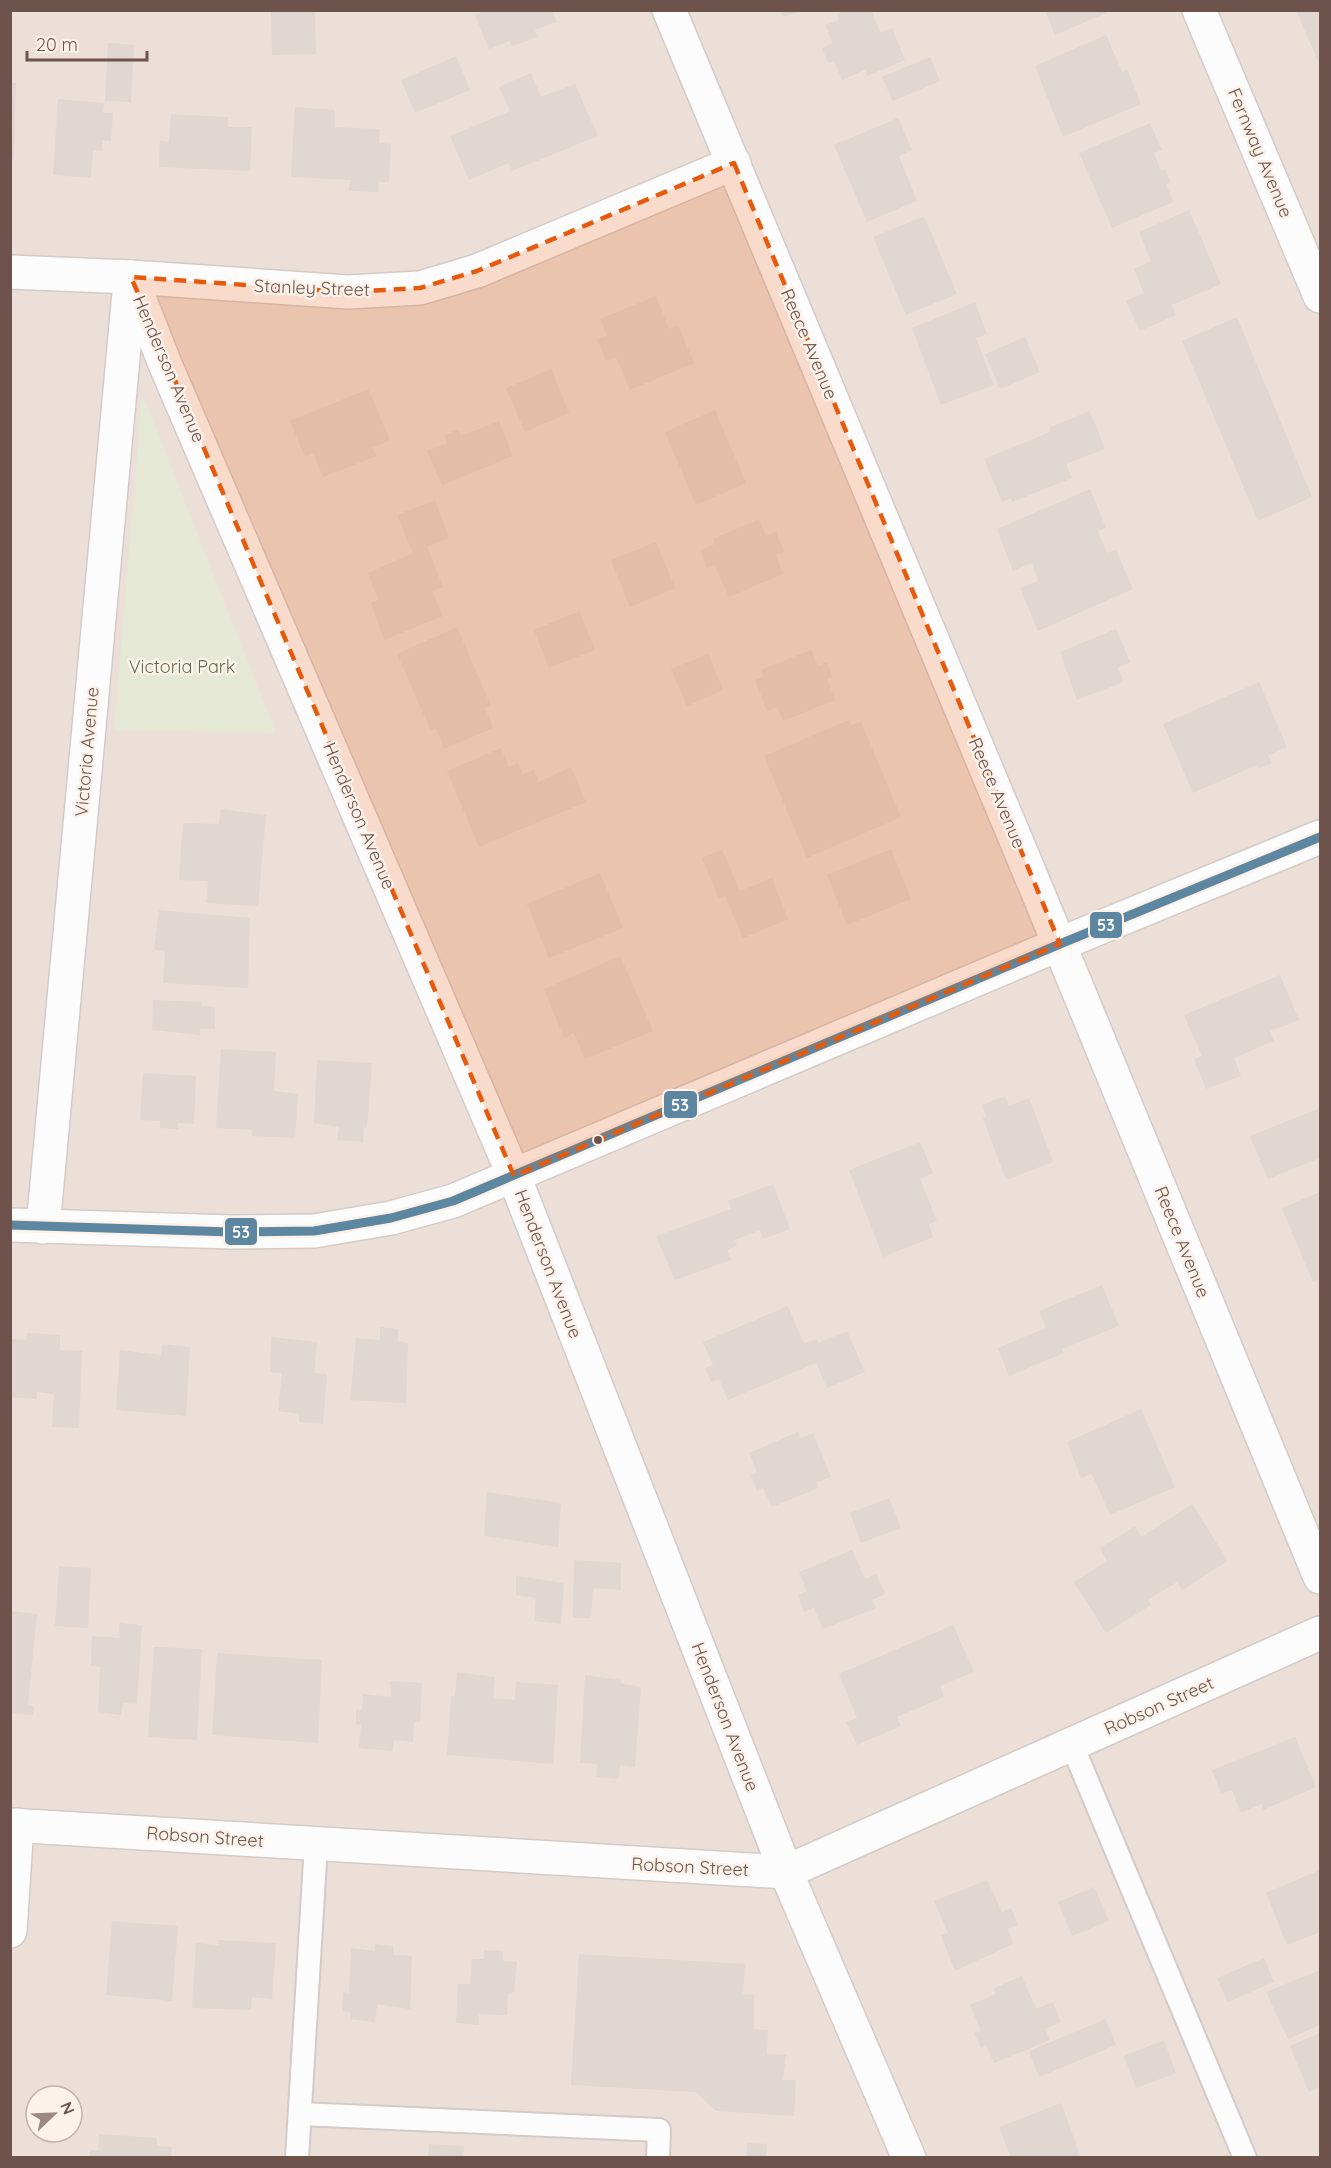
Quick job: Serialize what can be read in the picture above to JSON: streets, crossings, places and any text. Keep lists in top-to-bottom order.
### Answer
{
  "streets": {
    "street": [
      "Fernway Avenue",
      "Stanley Street",
      "Reece Avenue",
      "Henderson Avenue",
      "Victoria Avenue",
      "Robson Street"
    ]
  },
  "crossings": [
    ["Stanley Street", "Reece Avenue"],
    ["Stanley Street", "Henderson Avenue"],
    ["Stanley Street", "Victoria Avenue"],
    ["Henderson Avenue", "Victoria Avenue"],
    ["Henderson Avenue", "Robson Street"]
  ],
  "parks": ["Victoria Park"],
  "lines": ["transit line 53"],
  "scale_bar": "20 m",
  "north": "top right"
}
